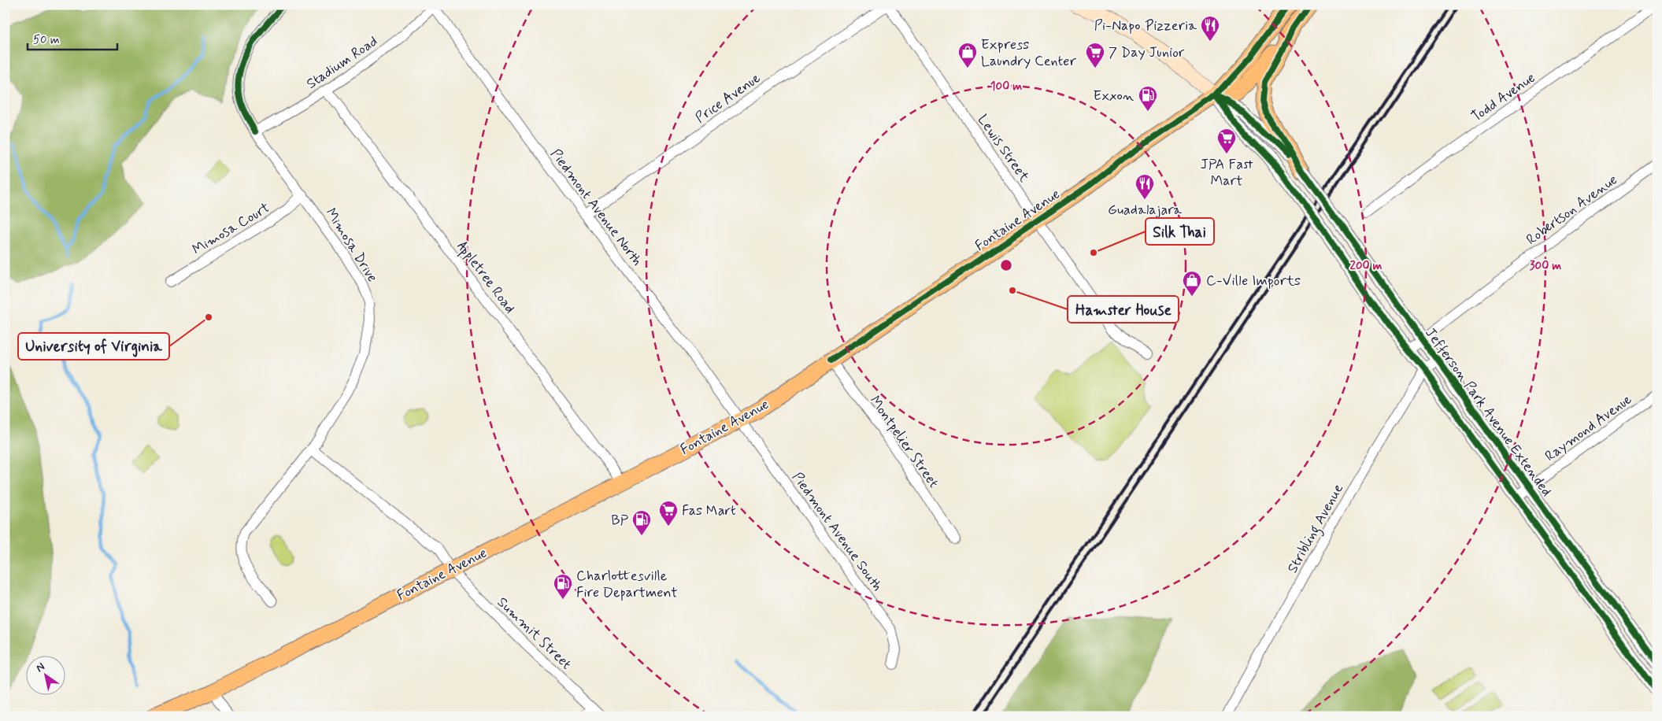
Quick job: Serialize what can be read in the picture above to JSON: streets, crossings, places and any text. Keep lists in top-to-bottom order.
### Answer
{
  "streets": {
    "main road": ["Fontaine Avenue"],
    "street": [
      "Stadium Road",
      "Todd Avenue",
      "Price Avenue",
      "Lewis Street",
      "Piedmont Avenue North",
      "Robertson Avenue",
      "Mimosa Court",
      "Mimosa Drive",
      "Appletree Road",
      "Jefferson Park Avenue Extended",
      "Raymond Avenue",
      "Montpelier Street",
      "Stribling Avenue",
      "Piedmont Avenue South",
      "Summit Street"
    ]
  },
  "crossings": [
    ["Stadium Road", "Piedmont Avenue North"],
    ["Stadium Road", "Mimosa Drive"],
    ["Stadium Road", "Appletree Road"],
    ["Price Avenue", "Lewis Street"],
    ["Price Avenue", "Piedmont Avenue North"],
    ["Lewis Street", "Fontaine Avenue"],
    ["Piedmont Avenue North", "Fontaine Avenue"],
    ["Piedmont Avenue North", "Piedmont Avenue South"],
    ["Robertson Avenue", "Jefferson Park Avenue Extended"],
    ["Fontaine Avenue", "Appletree Road"],
    ["Fontaine Avenue", "Jefferson Park Avenue Extended"],
    ["Fontaine Avenue", "Montpelier Street"],
    ["Fontaine Avenue", "Piedmont Avenue South"],
    ["Fontaine Avenue", "Summit Street"],
    ["Mimosa Court", "Mimosa Drive"],
    ["Jefferson Park Avenue Extended", "Raymond Avenue"],
    ["Jefferson Park Avenue Extended", "Stribling Avenue"]
  ],
  "places": {
    "restaurant": ["Pi-Napo Pizzeria", "Guadalajara"],
    "shop": ["Express Laundry Center", "C-Ville Imports"],
    "supermarket": ["7 Day Junior", "JPA Fast Mart", "Fas Mart"],
    "fuel station": ["Exxon", "BP", "Charlottesville Fire Department"],
    "other": ["Silk Thai", "Hamster House", "University of Virginia"]
  },
  "scale_bar": "50 m",
  "north": "top left",
  "rings": ["100 m", "200 m", "300 m"]
}
